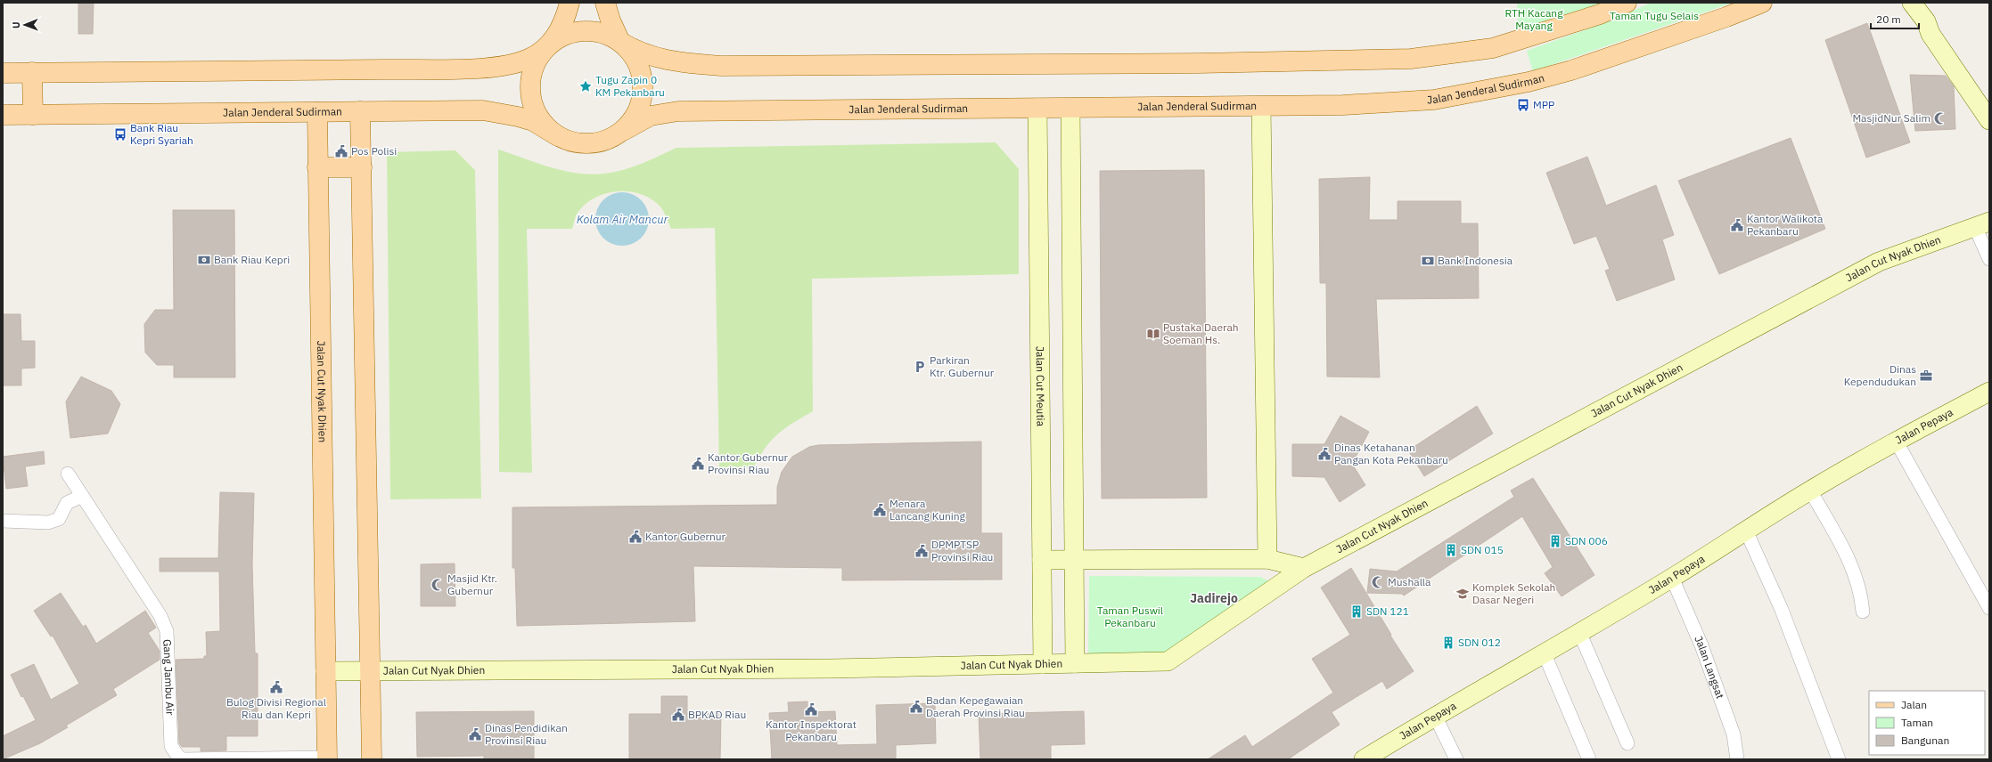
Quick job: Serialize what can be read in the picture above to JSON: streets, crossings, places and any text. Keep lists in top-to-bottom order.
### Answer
{
  "streets": {
    "main road": ["Jalan Jenderal Sudirman", "Jalan Cut Nyak Dhien"],
    "street": [
      "Jalan Cut Meutia",
      "Jalan Pepaya",
      "Jalan Langsat",
      "Gang Jambu Air"
    ]
  },
  "crossings": [
    ["Jalan Jenderal Sudirman", "Jalan Cut Nyak Dhien"],
    ["Jalan Jenderal Sudirman", "Jalan Cut Meutia"],
    ["Jalan Cut Nyak Dhien", "Jalan Cut Meutia"],
    ["Jalan Cut Nyak Dhien", "Gang Jambu Air"],
    ["Jalan Pepaya", "Jalan Langsat"]
  ],
  "districts": ["Jadirejo"],
  "water": ["Kolam Air Mancur"],
  "parks": ["RTH Kacang Mayang", "Taman Tugu Selais", "Taman Puswil Pekanbaru"],
  "places": {
    "place": ["Tugu Zapin 0 KM Pekanbaru"],
    "bus stop": ["MPP", "Bank Riau Kepri Syariah"],
    "mosque": ["MasjidNur Salim", "Mushalla", "Masjid Ktr. Gubernur"],
    "public building": [
      "Pos Polisi",
      "Kantor Walikota Pekanbaru",
      "Dinas Ketahanan Pangan Kota Pekanbaru",
      "Kantor Gubernur Provinsi Riau",
      "Menara Lancang Kuning",
      "Kantor Gubernur",
      "DPMPTSP Provinsi Riau",
      "Bulog Divisi Regional Riau dan Kepri",
      "Badan Kepegawaian Daerah Provinsi Riau",
      "Kantor Inspektorat Pekanbaru",
      "BPKAD Riau",
      "Dinas Pendidikan Provinsi Riau"
    ],
    "bank": ["Bank Riau Kepri", "Bank Indonesia"],
    "library": ["Pustaka Daerah Soeman Hs."],
    "parking": ["Parkiran Ktr. Gubernur"],
    "office": ["Dinas Kependudukan"],
    "building": [
      "SDN 006",
      "SDN 015",
      "SDN 121",
      "SDN 012"
    ],
    "school or university": ["Komplek Sekolah Dasar Negeri"]
  },
  "legend": ["Jalan", "Taman", "Bangunan"],
  "scale_bar": "20 m",
  "north": "left"
}
